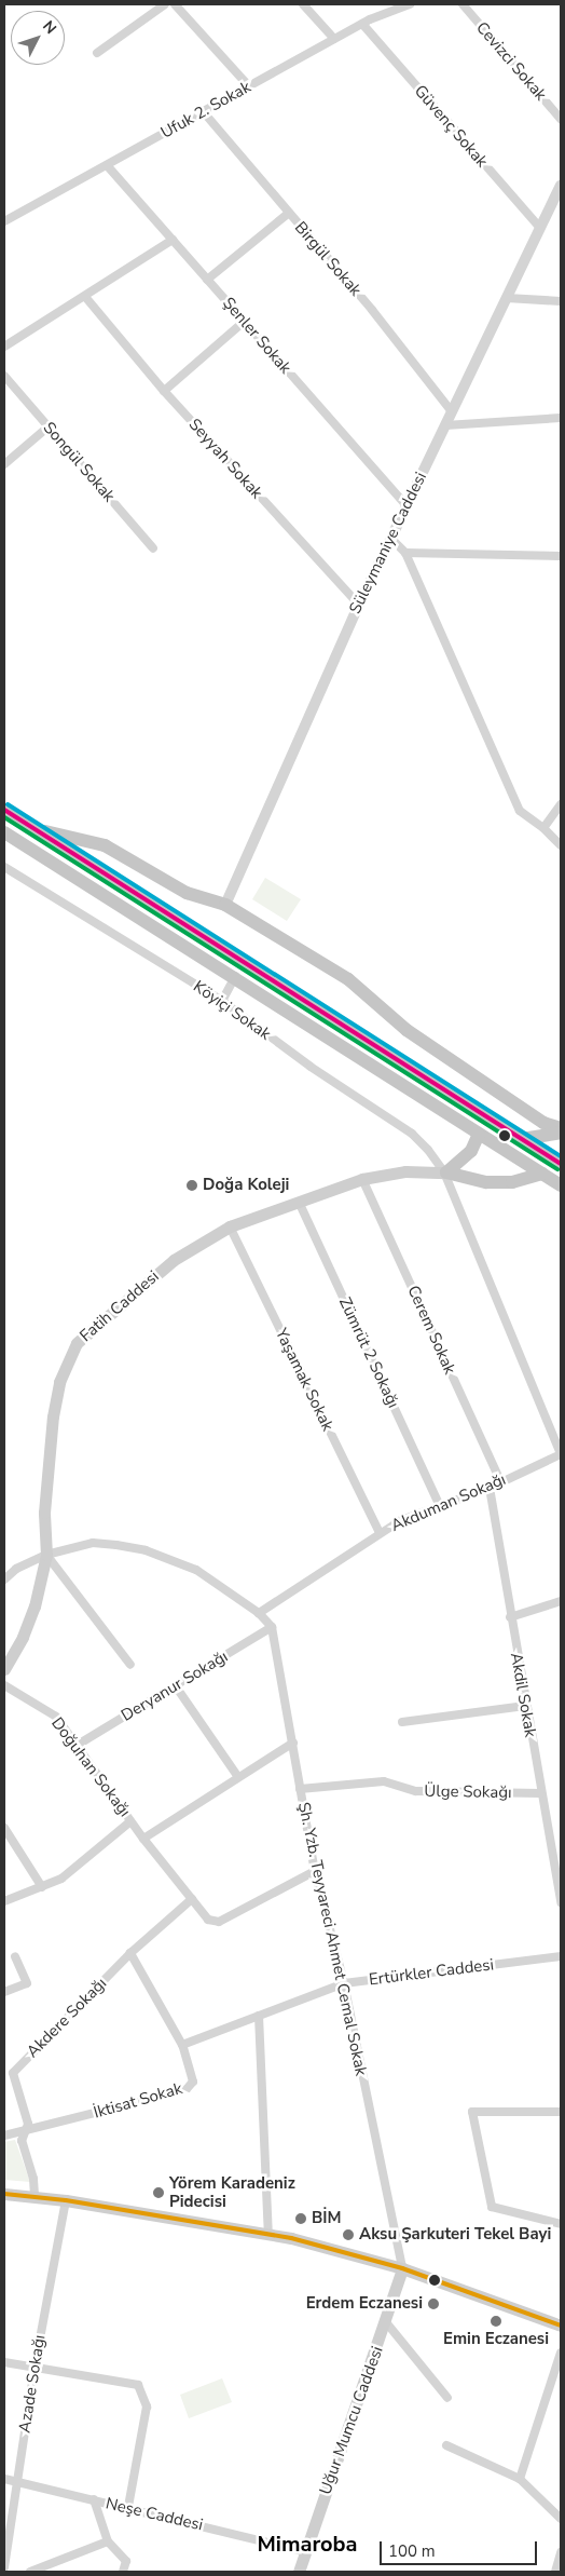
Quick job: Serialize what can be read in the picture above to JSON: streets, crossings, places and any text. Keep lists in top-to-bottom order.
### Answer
{
  "streets": {
    "main road": ["Fatih Caddesi", "Uğur Mumcu Caddesi"],
    "street": [
      "Cevizci Sokak",
      "Ufuk 2. Sokak",
      "Güvenç Sokak",
      "Birgül Sokak",
      "Şenler Sokak",
      "Seyyah Sokak",
      "Songül Sokak",
      "Süleymaniye Caddesi",
      "Köyiçi Sokak",
      "Cerem Sokak",
      "Zümrüt 2 Sokağı",
      "Yaşamak Sokak",
      "Akduman Sokağı",
      "Deryanur Sokağı",
      "Akdil Sokak",
      "Doğuhan Sokağı",
      "Ülge Sokağı",
      "Şh. Yzb. Teyyareci Ahmet Cemal Sokak",
      "Ertürkler Caddesi",
      "Akdere Sokağı",
      "İktisat Sokak",
      "Azade Sokağı",
      "Neşe Caddesi"
    ]
  },
  "crossings": [
    ["Ufuk 2. Sokak", "Güvenç Sokak"],
    ["Ufuk 2. Sokak", "Birgül Sokak"],
    ["Ufuk 2. Sokak", "Şenler Sokak"],
    ["Güvenç Sokak", "Süleymaniye Caddesi"],
    ["Birgül Sokak", "Süleymaniye Caddesi"],
    ["Şenler Sokak", "Süleymaniye Caddesi"],
    ["Seyyah Sokak", "Süleymaniye Caddesi"],
    ["Köyiçi Sokak", "Fatih Caddesi"],
    ["Köyiçi Sokak", "Akduman Sokağı"],
    ["Fatih Caddesi", "Cerem Sokak"],
    ["Fatih Caddesi", "Zümrüt 2 Sokağı"],
    ["Fatih Caddesi", "Yaşamak Sokak"],
    ["Cerem Sokak", "Akduman Sokağı"],
    ["Zümrüt 2 Sokağı", "Akduman Sokağı"],
    ["Yaşamak Sokak", "Akduman Sokağı"],
    ["Akduman Sokağı", "Akdil Sokak"],
    ["Deryanur Sokağı", "Doğuhan Sokağı"],
    ["Deryanur Sokağı", "Şh. Yzb. Teyyareci Ahmet Cemal Sokak"],
    ["Akdil Sokak", "Ülge Sokağı"],
    ["Doğuhan Sokağı", "Şh. Yzb. Teyyareci Ahmet Cemal Sokak"],
    ["Doğuhan Sokağı", "Akdere Sokağı"],
    ["Ülge Sokağı", "Şh. Yzb. Teyyareci Ahmet Cemal Sokak"],
    ["Şh. Yzb. Teyyareci Ahmet Cemal Sokak", "Ertürkler Caddesi"],
    ["Şh. Yzb. Teyyareci Ahmet Cemal Sokak", "Uğur Mumcu Caddesi"],
    ["Ertürkler Caddesi", "İktisat Sokak"],
    ["Akdere Sokağı", "İktisat Sokak"],
    ["Azade Sokağı", "Neşe Caddesi"],
    ["Uğur Mumcu Caddesi", "Neşe Caddesi"]
  ],
  "districts": ["Mimaroba"],
  "places": [
    "Doğa Koleji",
    "Yörem Karadeniz Pidecisi",
    "BİM",
    "Aksu Şarkuteri Tekel Bayi",
    "Erdem Eczanesi",
    "Emin Eczanesi"
  ],
  "scale_bar": "100 m",
  "north": "top right"
}
